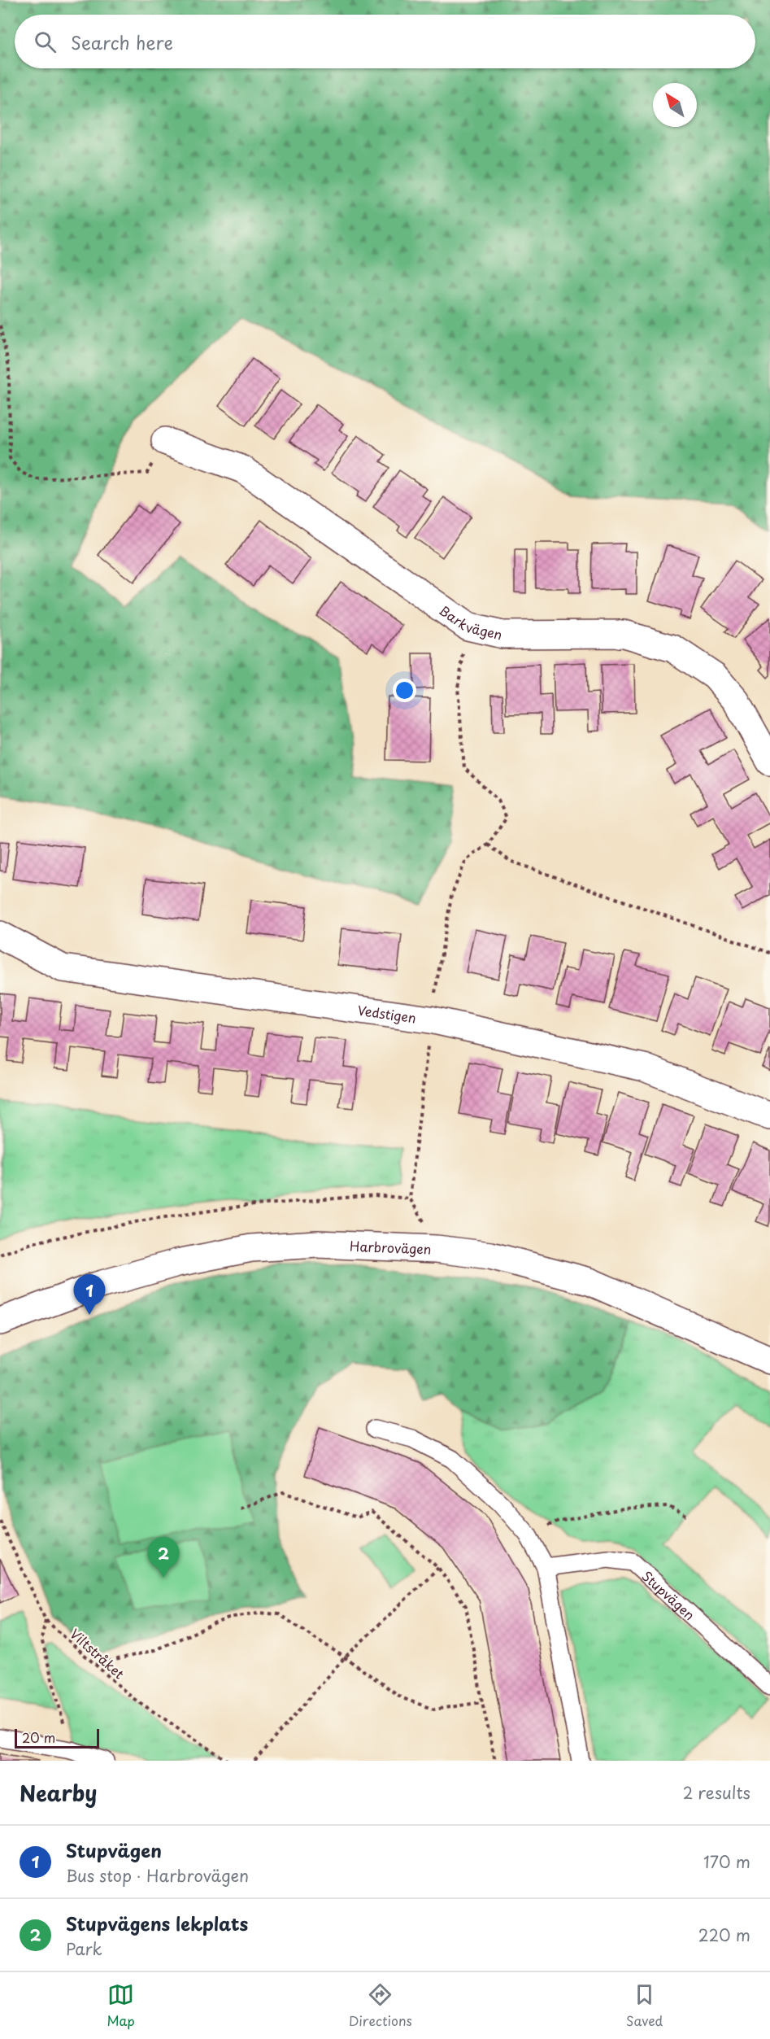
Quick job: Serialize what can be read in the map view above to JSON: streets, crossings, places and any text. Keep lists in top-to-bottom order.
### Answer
{
  "streets": {
    "street": ["Barkvägen", "Vedstigen", "Harbrovägen"],
    "lane": ["Stupvägen"],
    "path": ["Viltstråket"]
  },
  "scale_bar": "20 m",
  "north": "top left",
  "page": {
    "search": "Search here",
    "pins": ["1", "2"],
    "scale": "20 m",
    "heading": ["Nearby", "2 results"],
    "list": [
      {
        "mark": "1",
        "name": "Stupvägen",
        "note": "Bus stop · Harbrovägen",
        "value": "170 m"
      },
      {
        "mark": "2",
        "name": "Stupvägens lekplats",
        "note": "Park",
        "value": "220 m"
      }
    ],
    "nav": ["Map", "Directions", "Saved"]
  }
}
